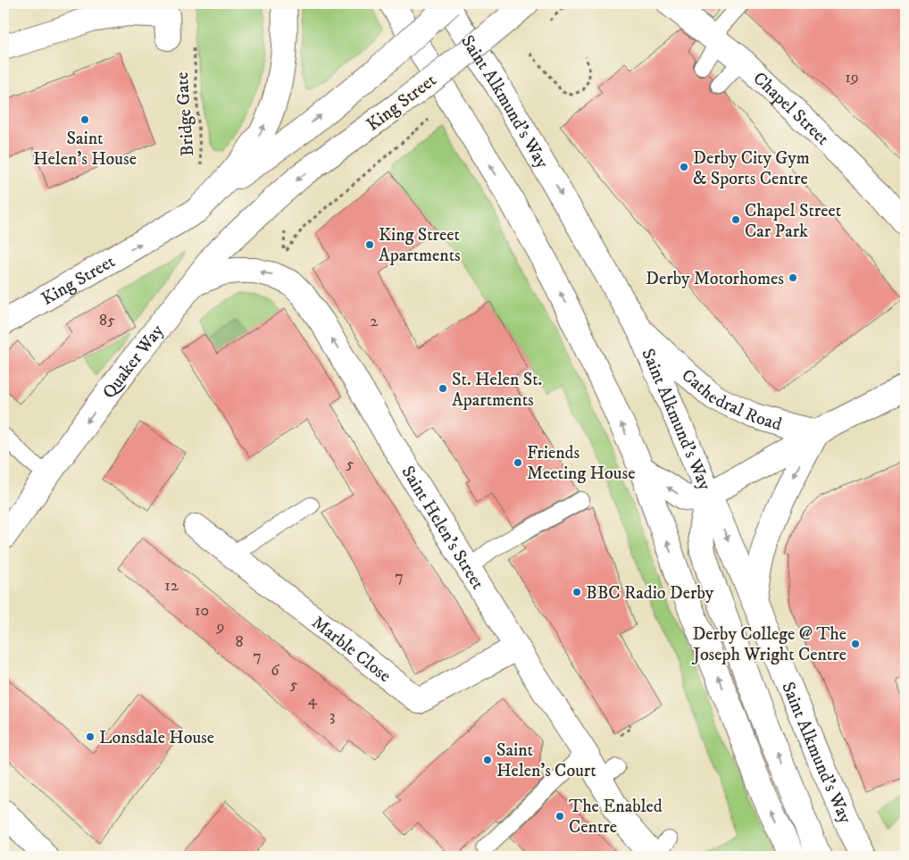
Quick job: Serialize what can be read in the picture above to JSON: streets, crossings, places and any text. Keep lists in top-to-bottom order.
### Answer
{
  "streets": {
    "main road": [
      "Saint Alkmund's Way",
      "King Street",
      "Chapel Street",
      "Quaker Way",
      "Cathedral Road",
      "Saint Helen's Street",
      "Marble Close"
    ],
    "path": ["Bridge Gate"]
  },
  "crossings": [
    ["Saint Alkmund's Way", "Cathedral Road"],
    ["King Street", "Quaker Way"],
    ["Quaker Way", "Saint Helen's Street"],
    ["Saint Helen's Street", "Marble Close"]
  ],
  "one_way": ["Quaker Way"],
  "places": [
    "Saint Helen's House",
    "Derby City Gym & Sports Centre",
    "Chapel Street Car Park",
    "King Street Apartments",
    "Derby Motorhomes",
    "St. Helen St. Apartments",
    "Friends Meeting House",
    "BBC Radio Derby",
    "Derby College @ The Joseph Wright Centre",
    "Lonsdale House",
    "Saint Helen's Court",
    "The Enabled Centre"
  ],
  "house_numbers": [
    "19",
    "85",
    "2",
    "5",
    "7",
    "12",
    "10",
    "9",
    "8",
    "7",
    "6",
    "5",
    "4",
    "3"
  ]
}
